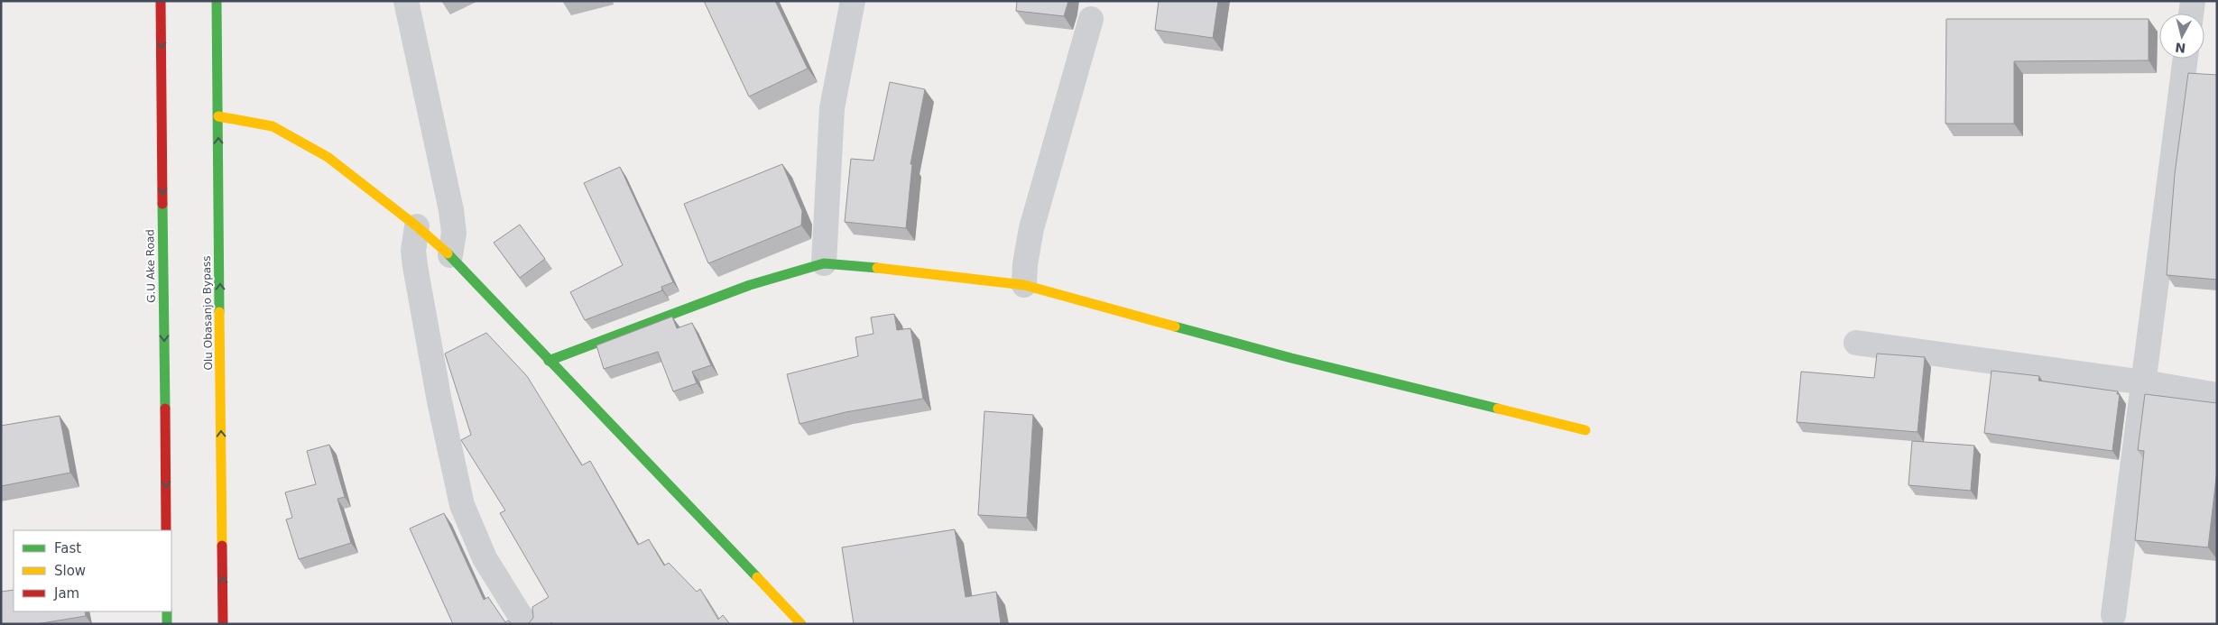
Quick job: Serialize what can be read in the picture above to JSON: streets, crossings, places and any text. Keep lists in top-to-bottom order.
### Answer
{
  "streets": {
    "street": ["G.U Ake Road", "Olu Obasanjo Bypass"]
  },
  "one_way": ["G.U Ake Road", "Olu Obasanjo Bypass"],
  "legend": ["Fast", "Slow", "Jam"],
  "north": "bottom"
}
